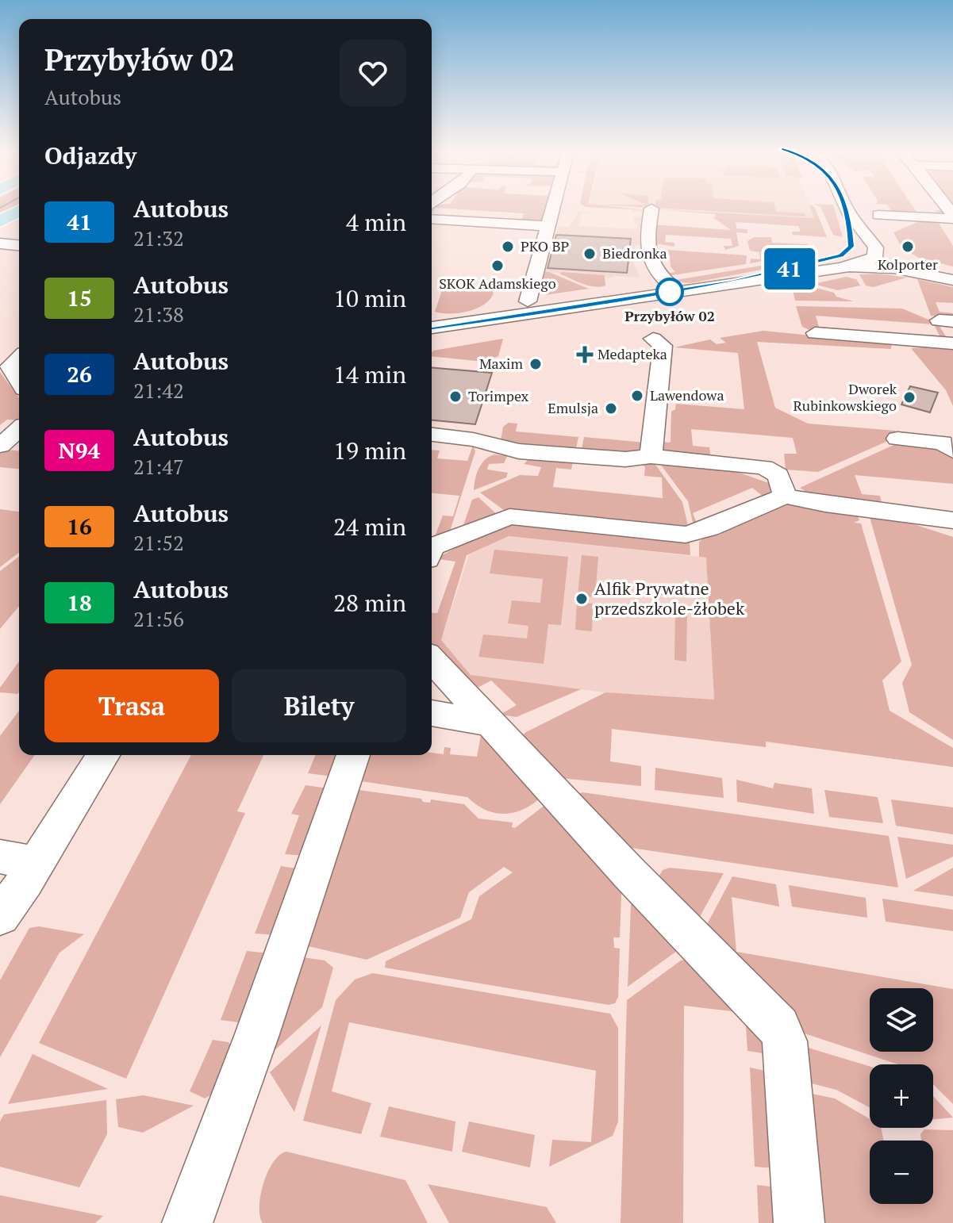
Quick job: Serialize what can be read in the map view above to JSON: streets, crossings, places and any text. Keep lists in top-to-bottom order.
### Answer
{
  "places": {
    "other": [
      "PKO BP",
      "Kolporter",
      "Biedronka",
      "SKOK Adamskiego",
      "Przybyłów 02",
      "Maxim",
      "Lawendowa",
      "Torimpex",
      "Dworek Rubinkowskiego",
      "Emulsja",
      "Alfik Prywatne przedszkole-żłobek"
    ],
    "health": ["Medapteka"]
  },
  "lines": ["bus line 41"],
  "page": {
    "on_map": "41",
    "heading": [
      ["Przybyłów 02", "Autobus"],
      "Odjazdy"
    ],
    "list": [
      {
        "mark": "41",
        "name": "Autobus",
        "note": "21:32",
        "value": "4 min"
      },
      {
        "mark": "15",
        "name": "Autobus",
        "note": "21:38",
        "value": "10 min"
      },
      {
        "mark": "26",
        "name": "Autobus",
        "note": "21:42",
        "value": "14 min"
      },
      {
        "mark": "N94",
        "name": "Autobus",
        "note": "21:47",
        "value": "19 min"
      },
      {
        "mark": "16",
        "name": "Autobus",
        "note": "21:52",
        "value": "24 min"
      },
      {
        "mark": "18",
        "name": "Autobus",
        "note": "21:56",
        "value": "28 min"
      }
    ],
    "buttons": ["Trasa", "Bilety"],
    "map_buttons": ["+", "−"]
  }
}
